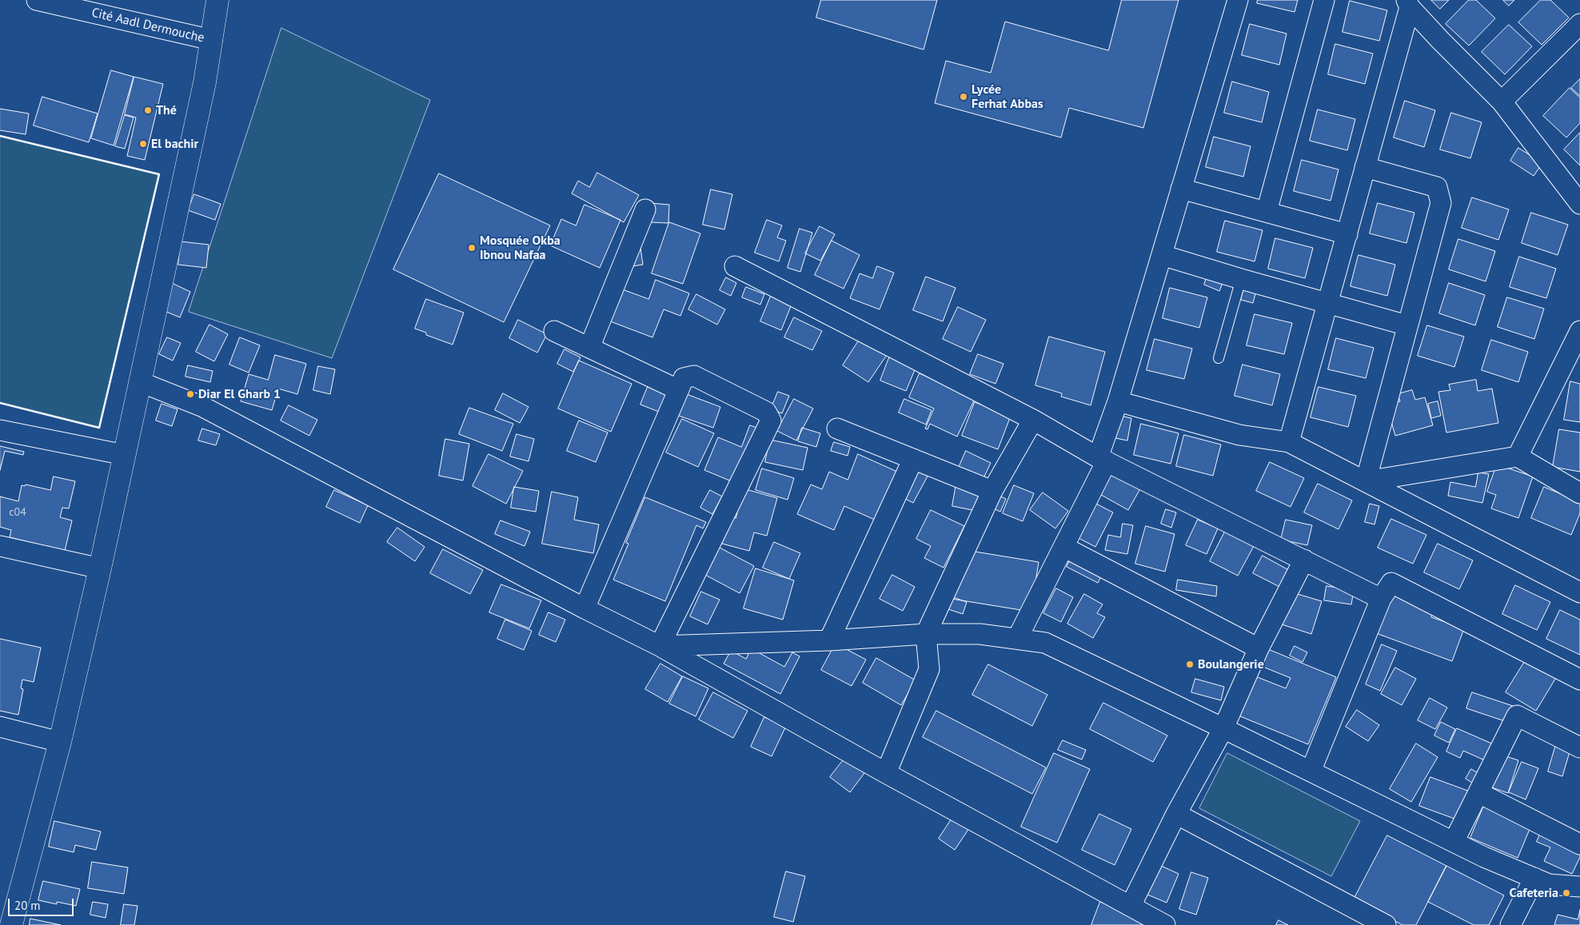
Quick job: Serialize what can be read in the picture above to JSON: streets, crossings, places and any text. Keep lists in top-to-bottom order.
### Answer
{
  "streets": {
    "street": ["Cité Aadl Dermouche"]
  },
  "places": [
    "Lycée Ferhat Abbas",
    "Thé",
    "El bachir",
    "Mosquée Okba Ibnou Nafaa",
    "Diar El Gharb 1",
    "Boulangerie",
    "Cafeteria"
  ],
  "house_numbers": ["c04"],
  "scale_bar": "20 m"
}
